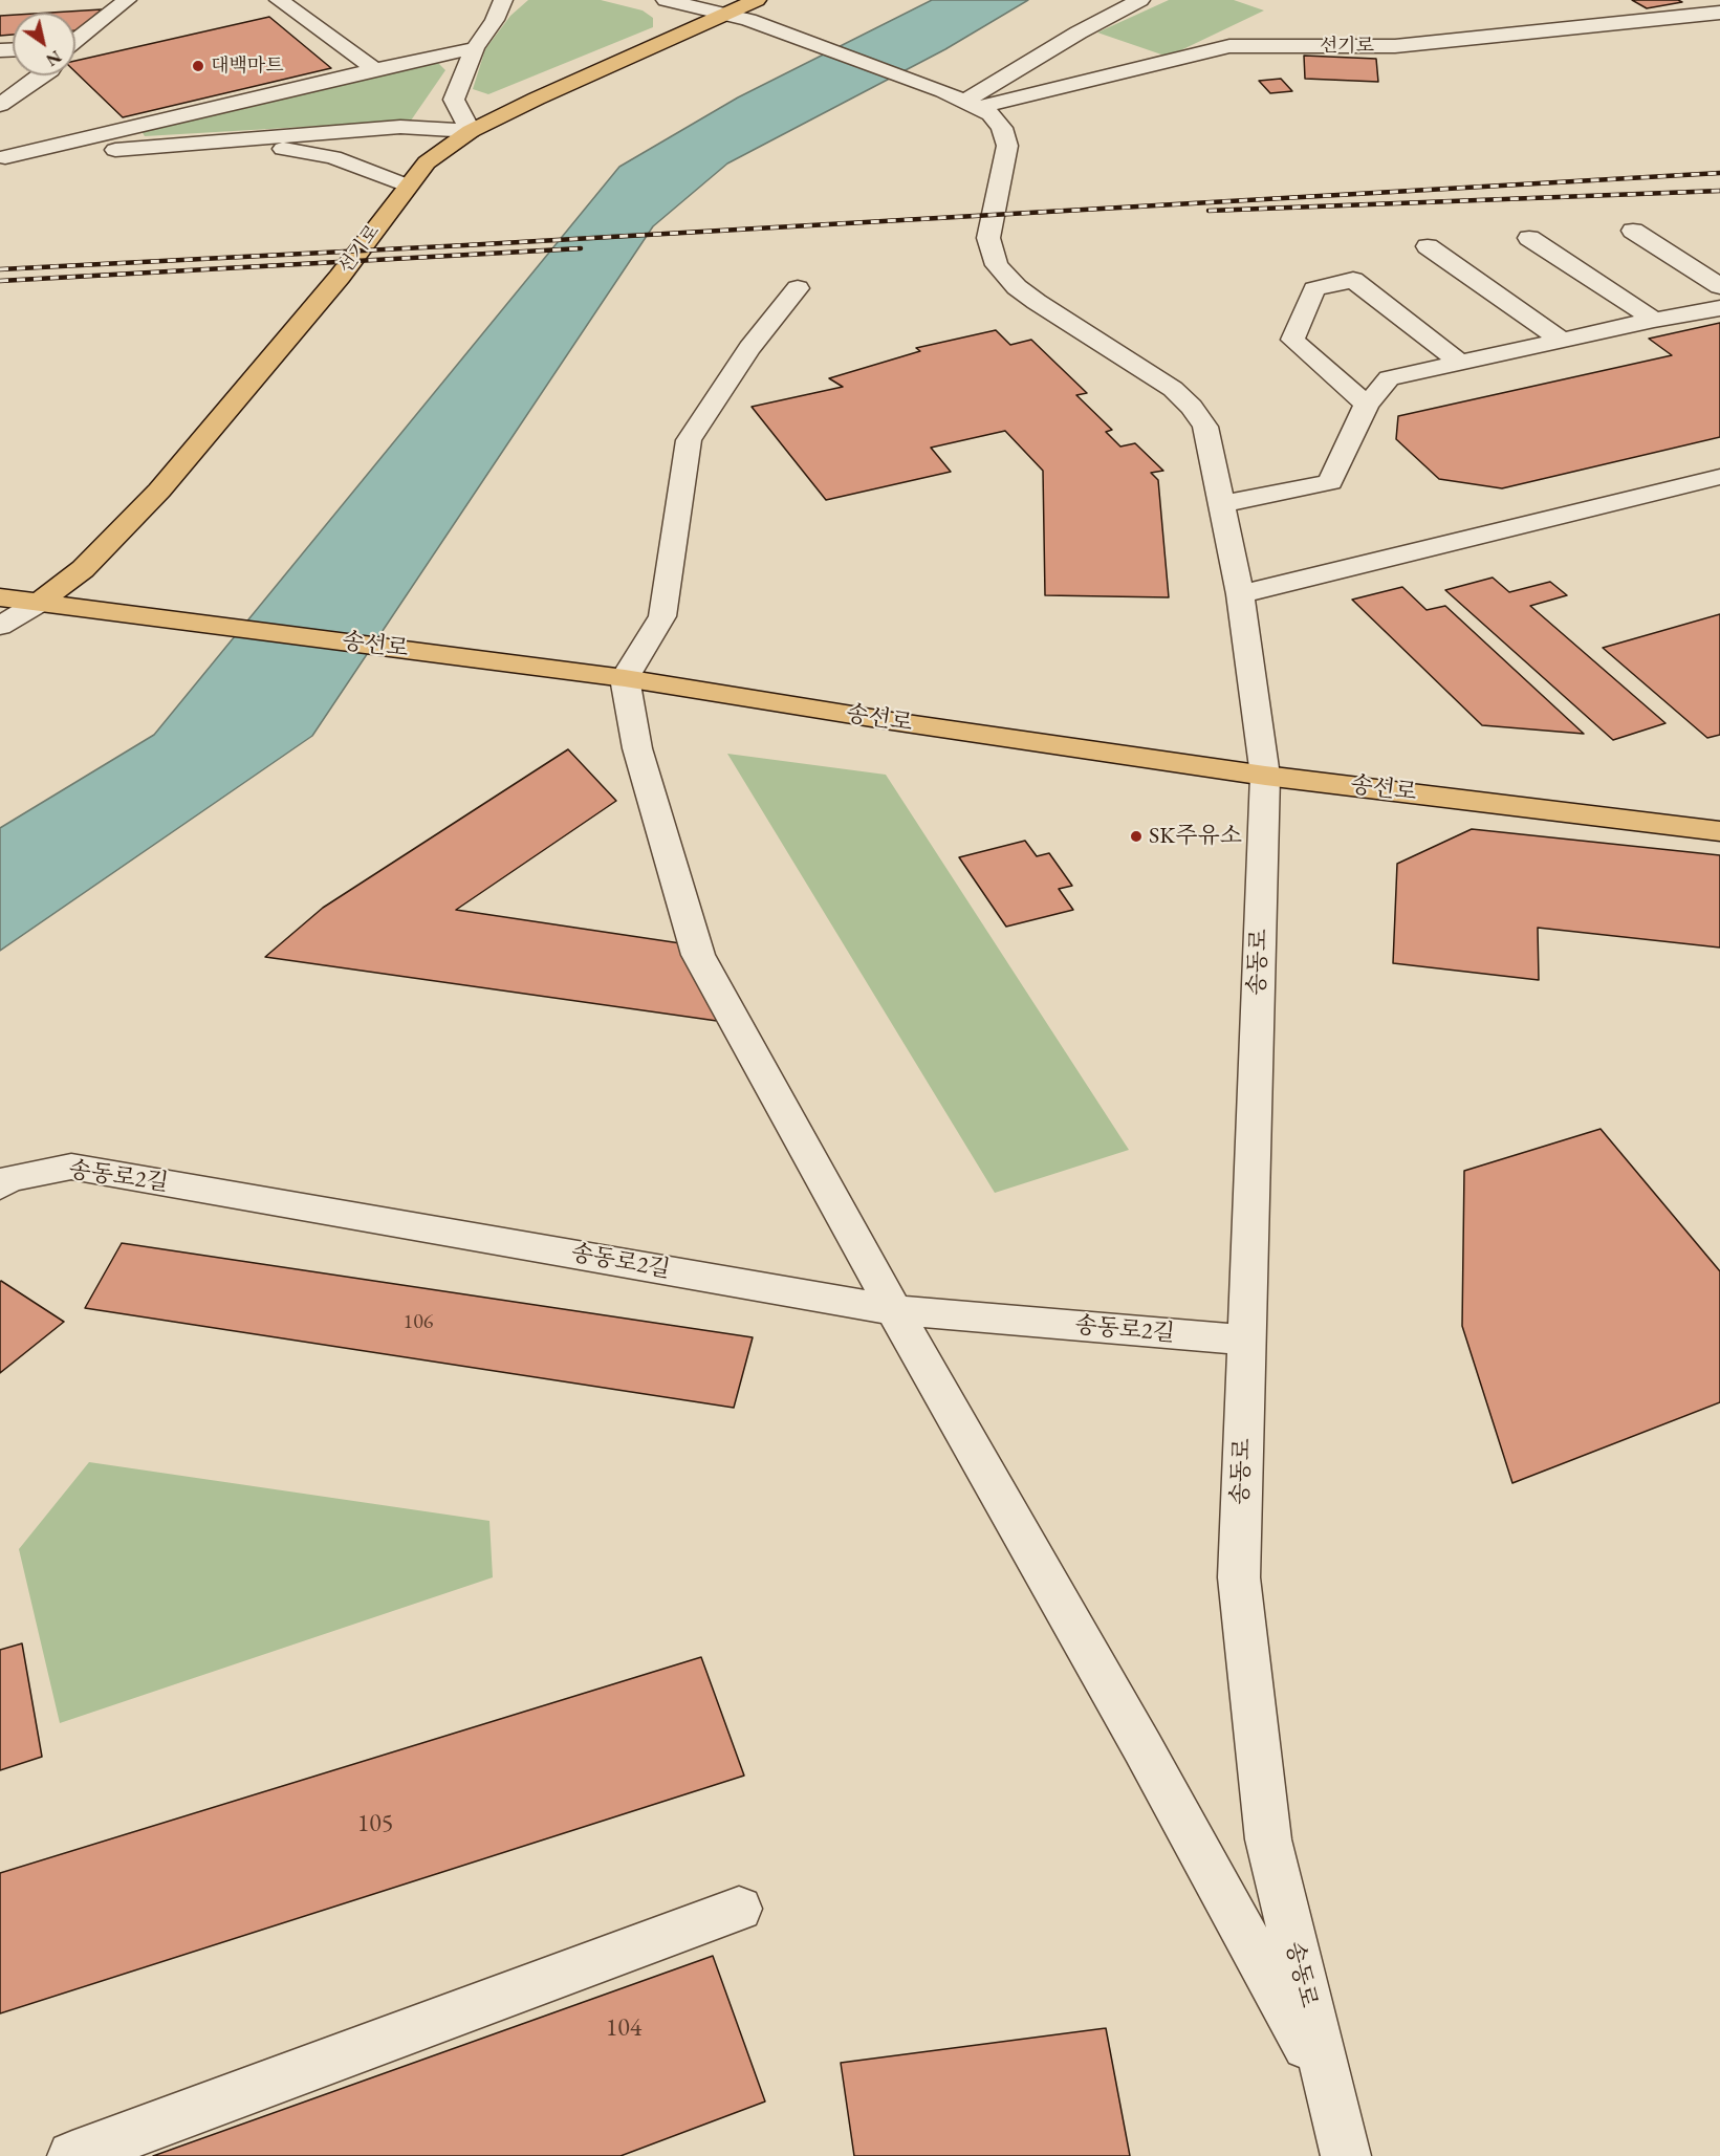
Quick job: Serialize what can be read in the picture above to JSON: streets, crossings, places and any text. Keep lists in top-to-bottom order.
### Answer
{
  "streets": {
    "main road": ["선기로", "송선로"],
    "street": ["송동로", "송동로2길"]
  },
  "crossings": [
    ["선기로", "송선로"],
    ["선기로", "송동로"],
    ["송선로", "송동로"],
    ["송동로", "송동로2길"]
  ],
  "places": ["대백마트", "SK주유소"],
  "house_numbers": ["106", "105", "104"],
  "north": "bottom right"
}
